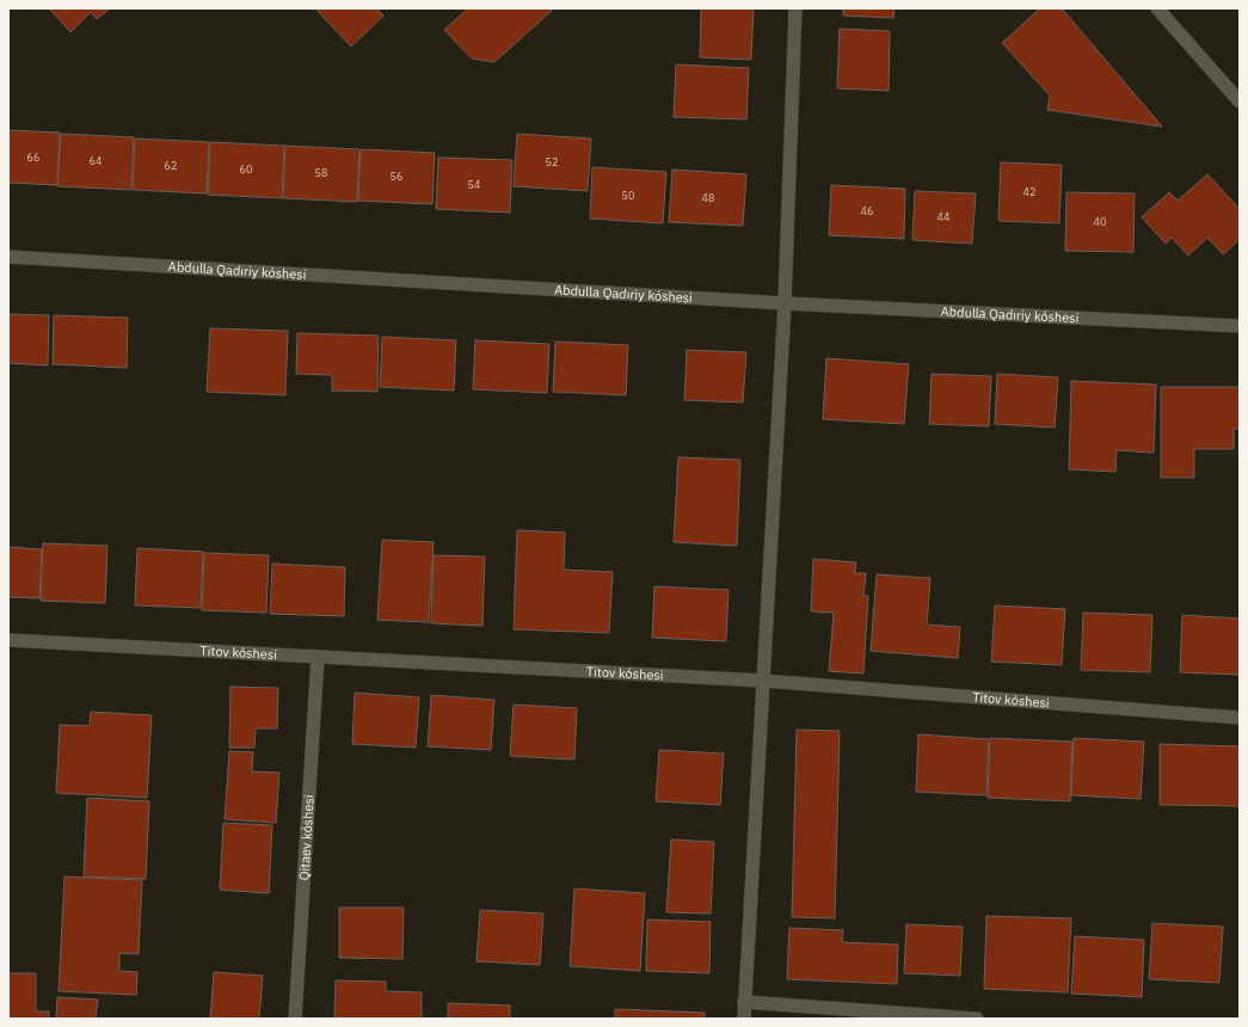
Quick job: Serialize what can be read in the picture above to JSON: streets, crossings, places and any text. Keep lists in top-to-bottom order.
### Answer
{
  "streets": {
    "street": ["Abdulla Qadıriy kóshesi", "Titov kóshesi", "Qitaev kóshesi"]
  },
  "crossings": [
    ["Titov kóshesi", "Qitaev kóshesi"]
  ],
  "house_numbers": [
    "66",
    "64",
    "52",
    "62",
    "60",
    "58",
    "56",
    "54",
    "42",
    "50",
    "48",
    "46",
    "44",
    "40"
  ]
}
